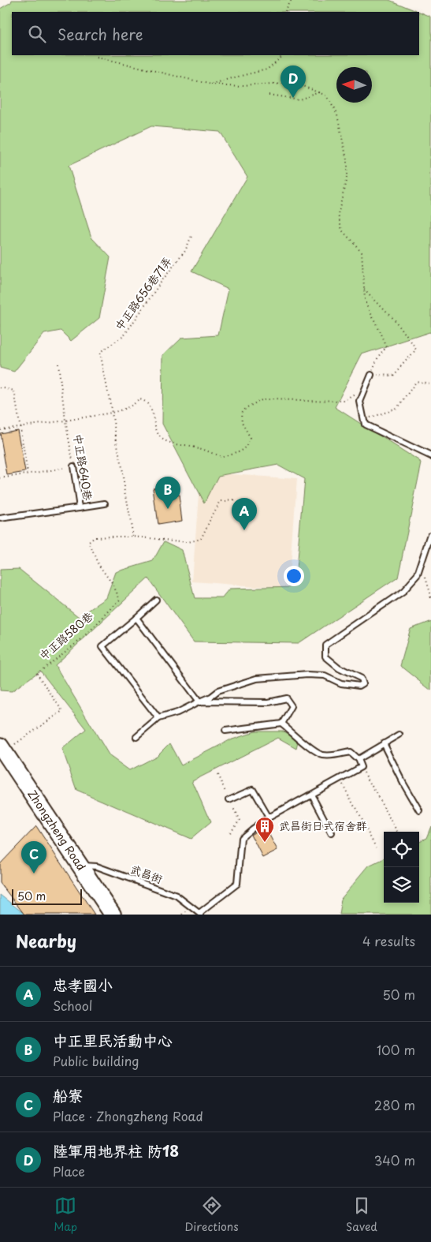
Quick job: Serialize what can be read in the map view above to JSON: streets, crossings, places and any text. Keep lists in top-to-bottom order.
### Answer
{
  "streets": {
    "main road": ["Zhongzheng Road"],
    "lane": ["中正路640巷", "武昌街"],
    "path": ["中正路656巷71弄", "中正路580巷"]
  },
  "crossings": [
    ["中正路580巷", "Zhongzheng Road"],
    ["Zhongzheng Road", "武昌街"]
  ],
  "places": {
    "building": ["武昌街日式宿舍群"]
  },
  "scale_bar": "50 m",
  "north": "left",
  "page": {
    "search": "Search here",
    "pins": [
      "D",
      "B",
      "A",
      "C"
    ],
    "scale": "50 m",
    "heading": ["Nearby", "4 results"],
    "list": [
      {
        "mark": "A",
        "name": "忠孝國小",
        "note": "School",
        "value": "50 m"
      },
      {
        "mark": "B",
        "name": "中正里民活動中心",
        "note": "Public building",
        "value": "100 m"
      },
      {
        "mark": "C",
        "name": "船寮",
        "note": "Place · Zhongzheng Road",
        "value": "280 m"
      },
      {
        "mark": "D",
        "name": "陸軍用地界柱 防18",
        "note": "Place",
        "value": "340 m"
      }
    ],
    "nav": ["Map", "Directions", "Saved"]
  }
}
